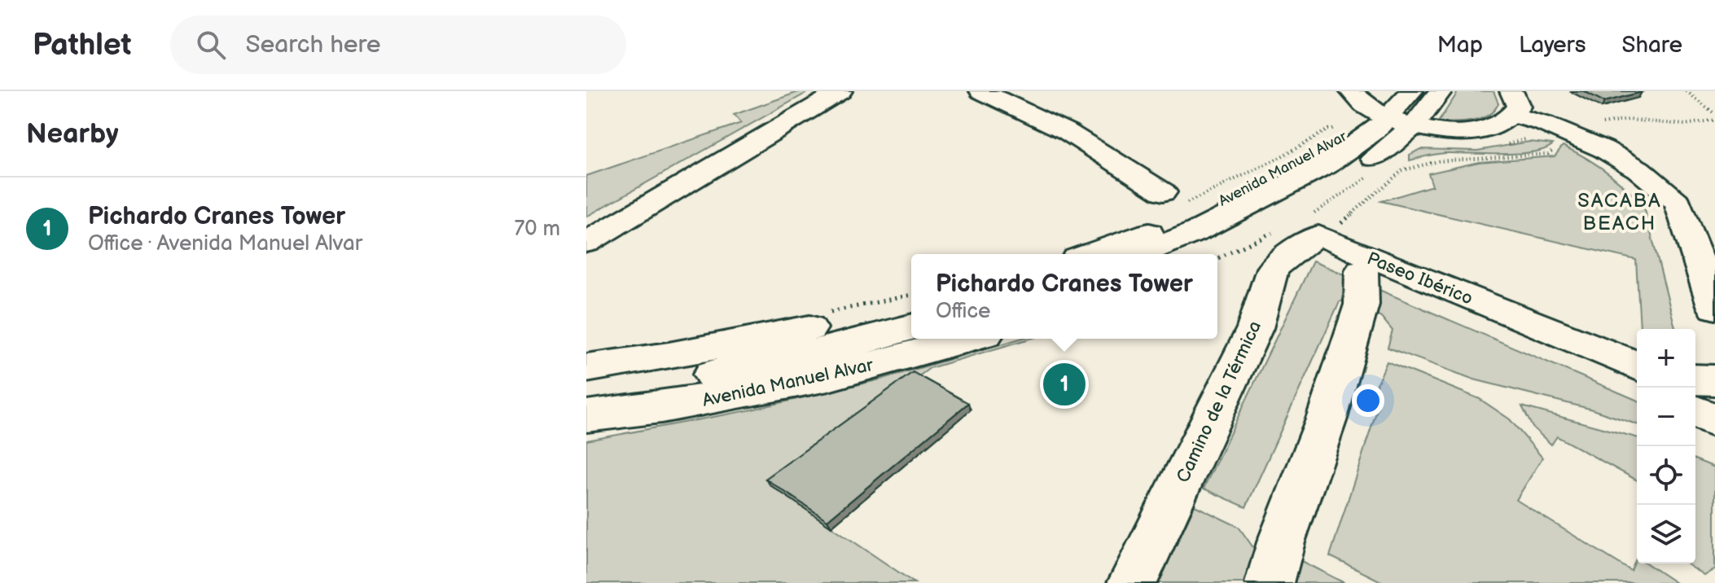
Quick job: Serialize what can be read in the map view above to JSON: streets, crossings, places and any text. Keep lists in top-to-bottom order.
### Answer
{
  "streets": {
    "main road": ["Avenida Manuel Alvar", "Paseo Ibérico", "Camino de la Térmica"]
  },
  "districts": ["SACABA BEACH"],
  "page": {
    "header": "Pathlet",
    "search": "Search here",
    "nav": ["Map", "Layers", "Share"],
    "heading": "Nearby",
    "list": [
      {
        "mark": "1",
        "name": "Pichardo Cranes Tower",
        "note": "Office · Avenida Manuel Alvar",
        "value": "70 m"
      }
    ],
    "popup": ["Pichardo Cranes Tower", "Office"],
    "map_buttons": ["+", "−"],
    "pins": "1"
  }
}
